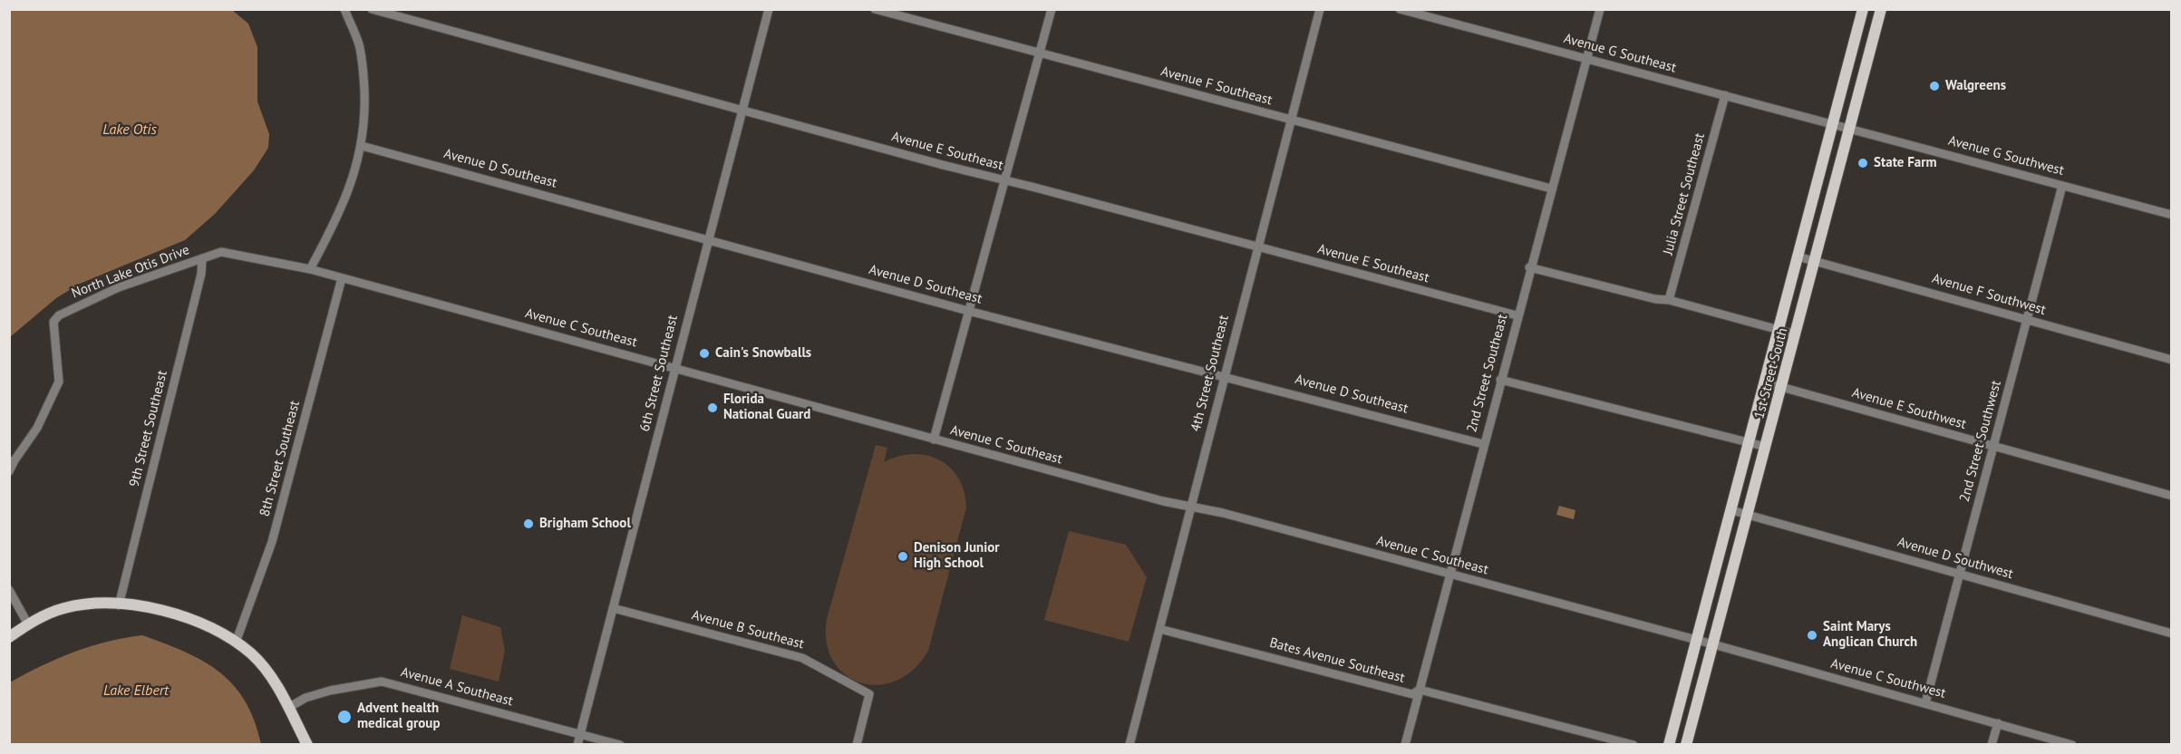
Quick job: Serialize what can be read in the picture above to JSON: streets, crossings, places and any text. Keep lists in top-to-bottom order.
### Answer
{
  "streets": {
    "main road": ["1st Street South"],
    "street": [
      "Avenue G Southeast",
      "Avenue F Southeast",
      "Avenue E Southeast",
      "Avenue G Southwest",
      "Avenue D Southeast",
      "Julia Street Southeast",
      "North Lake Otis Drive",
      "Avenue F Southwest",
      "Avenue C Southeast",
      "6th Street Southeast",
      "4th Street Southeast",
      "2nd Street Southeast",
      "Avenue E Southwest",
      "9th Street Southeast",
      "2nd Street Southwest",
      "8th Street Southeast",
      "Avenue D Southwest",
      "Avenue B Southeast",
      "Bates Avenue Southeast",
      "Avenue C Southwest",
      "Avenue A Southeast"
    ]
  },
  "crossings": [
    ["Avenue G Southeast", "Avenue G Southwest"],
    ["Avenue G Southeast", "Julia Street Southeast"],
    ["Avenue G Southeast", "2nd Street Southeast"],
    ["Avenue G Southeast", "1st Street South"],
    ["Avenue F Southeast", "4th Street Southeast"],
    ["Avenue F Southeast", "2nd Street Southeast"],
    ["Avenue E Southeast", "6th Street Southeast"],
    ["Avenue E Southeast", "4th Street Southeast"],
    ["Avenue E Southeast", "2nd Street Southeast"],
    ["Avenue G Southwest", "1st Street South"],
    ["Avenue G Southwest", "2nd Street Southwest"],
    ["Avenue D Southeast", "6th Street Southeast"],
    ["Avenue D Southeast", "4th Street Southeast"],
    ["Avenue D Southeast", "2nd Street Southeast"],
    ["North Lake Otis Drive", "Avenue C Southeast"],
    ["North Lake Otis Drive", "9th Street Southeast"],
    ["Avenue F Southwest", "1st Street South"],
    ["Avenue F Southwest", "2nd Street Southwest"],
    ["Avenue C Southeast", "6th Street Southeast"],
    ["Avenue C Southeast", "4th Street Southeast"],
    ["Avenue C Southeast", "2nd Street Southeast"],
    ["Avenue C Southeast", "1st Street South"],
    ["Avenue C Southeast", "8th Street Southeast"],
    ["Avenue C Southeast", "Avenue C Southwest"],
    ["6th Street Southeast", "Avenue B Southeast"],
    ["6th Street Southeast", "Avenue A Southeast"],
    ["4th Street Southeast", "Bates Avenue Southeast"],
    ["2nd Street Southeast", "Bates Avenue Southeast"],
    ["1st Street South", "Avenue E Southwest"],
    ["1st Street South", "Avenue D Southwest"],
    ["1st Street South", "Avenue C Southwest"],
    ["Avenue E Southwest", "2nd Street Southwest"],
    ["2nd Street Southwest", "Avenue D Southwest"],
    ["2nd Street Southwest", "Avenue C Southwest"]
  ],
  "water": ["Lake Otis", "Lake Elbert"],
  "places": [
    "Walgreens",
    "State Farm",
    "Cain's Snowballs",
    "Florida National Guard",
    "Brigham School",
    "Denison Junior High School",
    "Saint Marys Anglican Church",
    "Advent health medical group"
  ]
}
